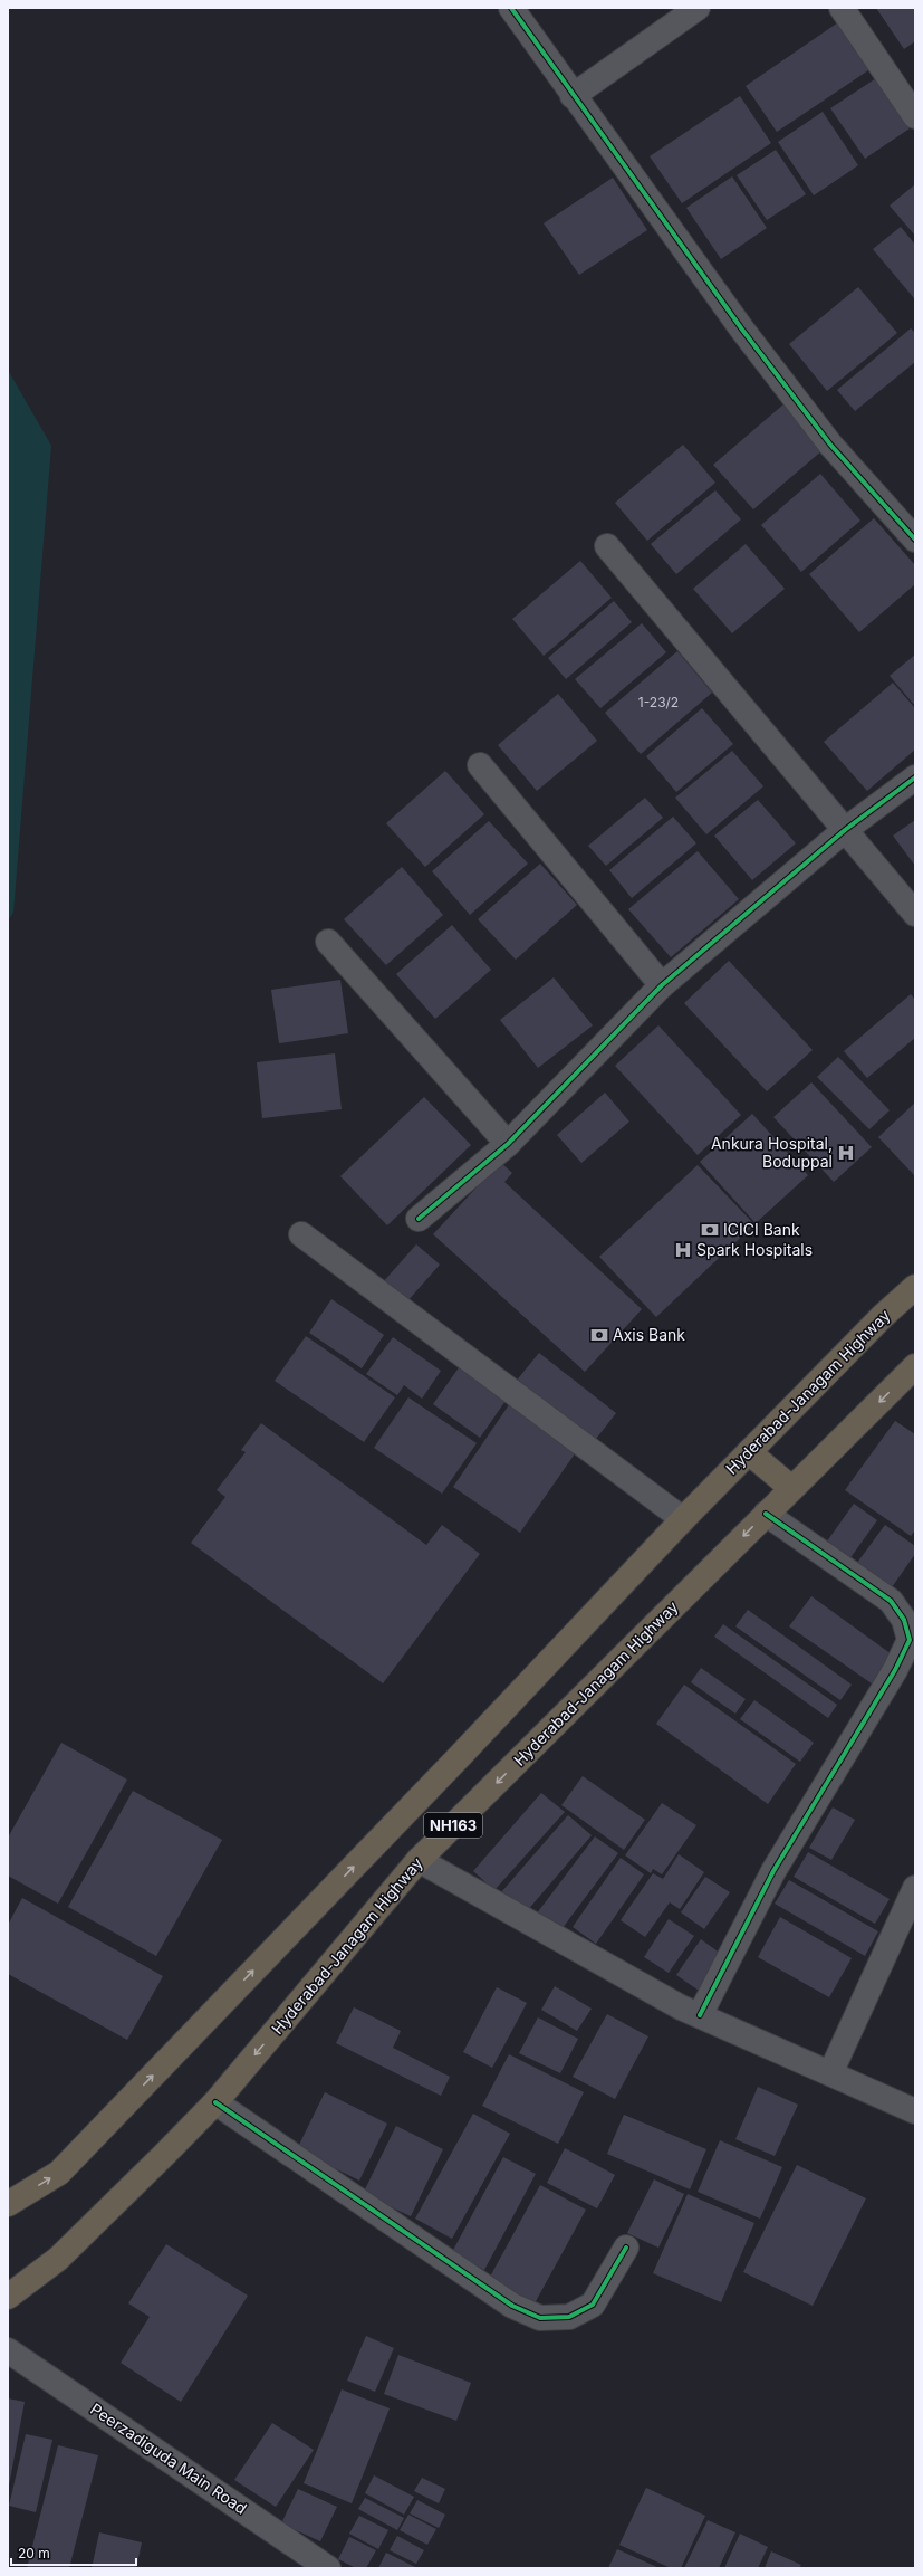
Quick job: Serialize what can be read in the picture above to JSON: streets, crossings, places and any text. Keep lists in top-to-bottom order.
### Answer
{
  "streets": {
    "highway": ["Hyderabad-Janagam Highway", "NH163"],
    "street": ["Peerzadiguda Main Road"]
  },
  "places": {
    "hospital": ["Ankura Hospital, Boduppal", "Spark Hospitals"],
    "bank": ["ICICI Bank", "Axis Bank"]
  },
  "house_numbers": ["1-23/2"],
  "scale_bar": "20 m"
}
